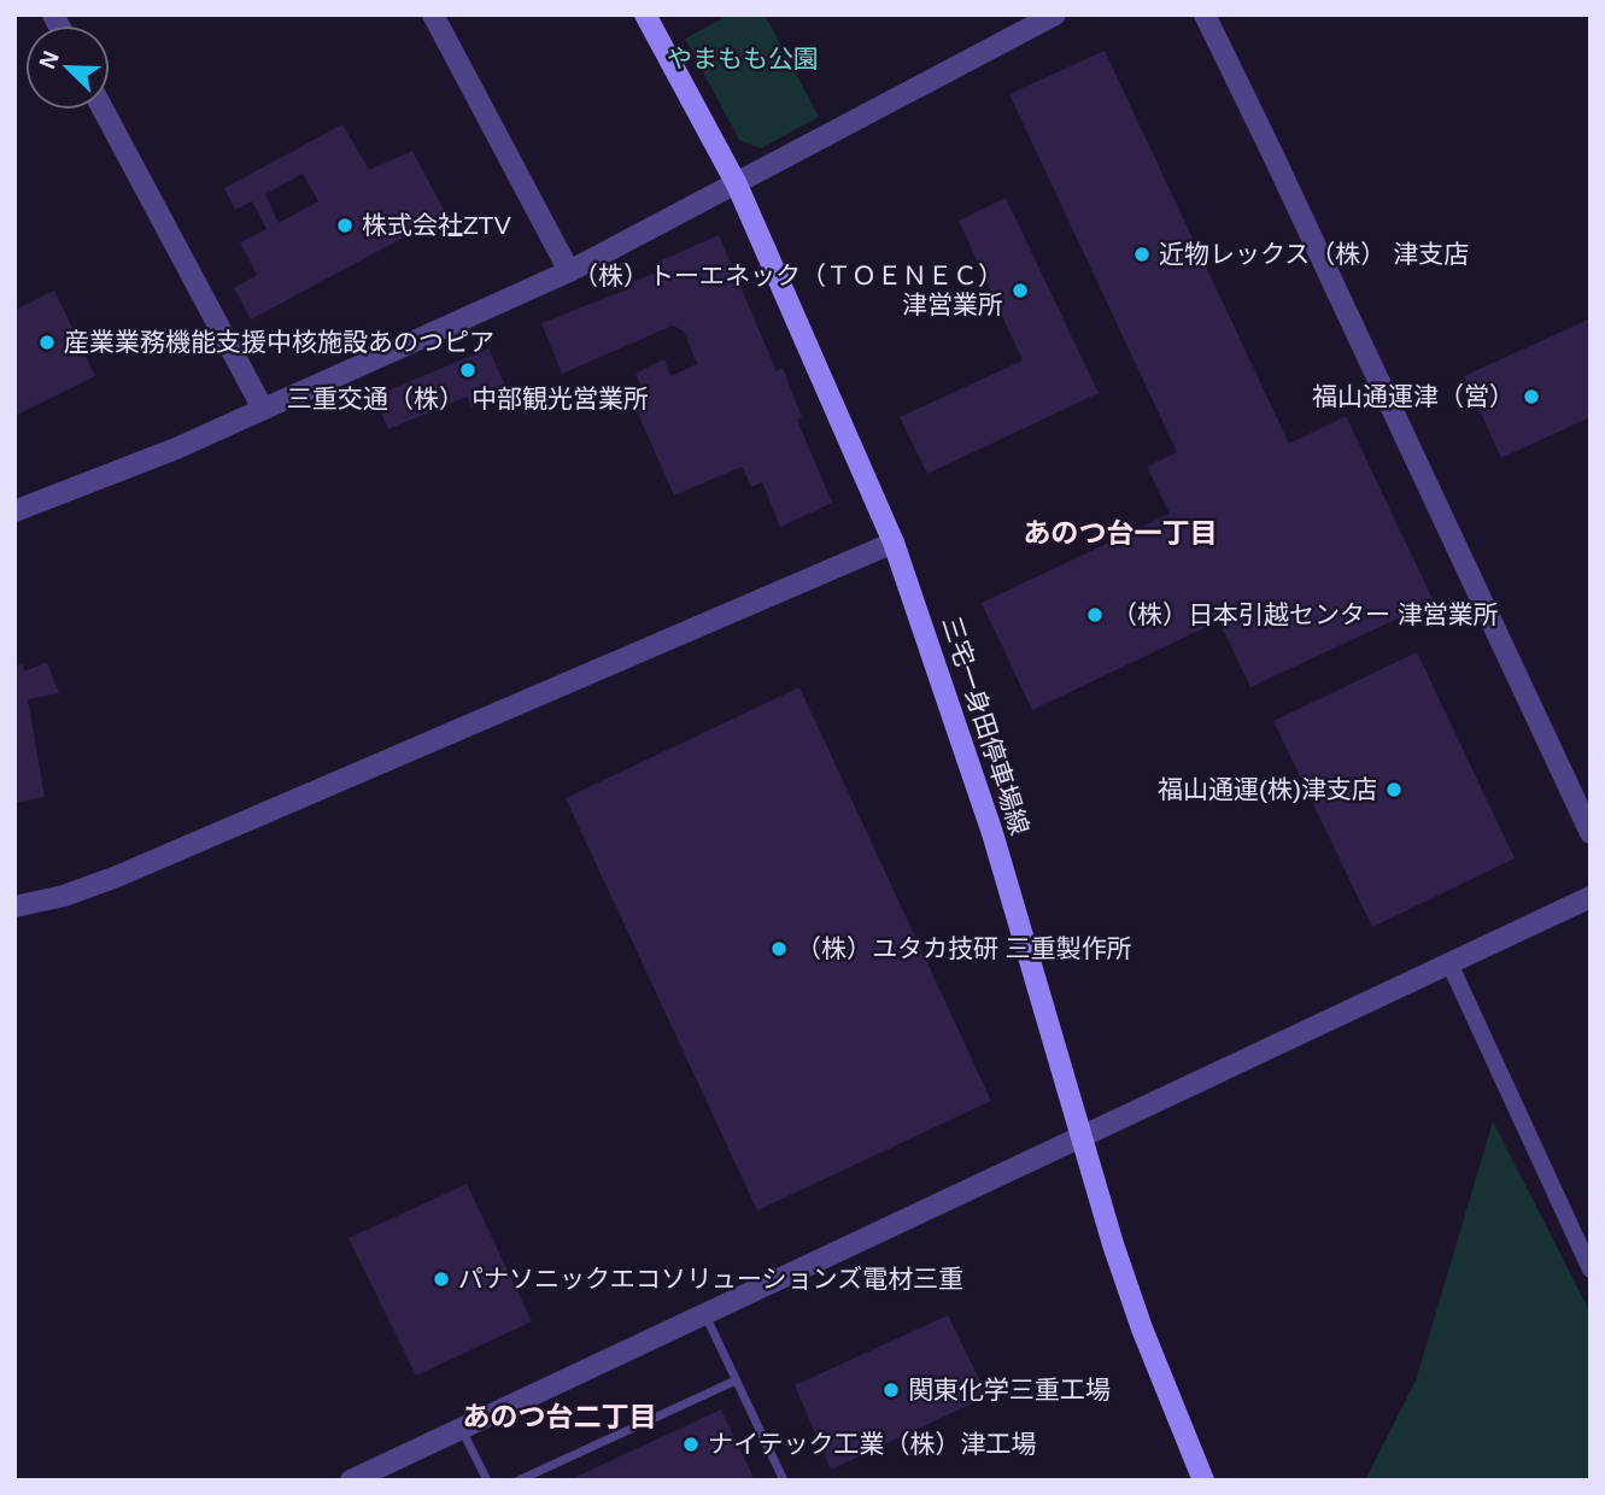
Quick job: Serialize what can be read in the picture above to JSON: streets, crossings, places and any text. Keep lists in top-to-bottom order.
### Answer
{
  "streets": {
    "main road": ["三宅一身田停車場線"]
  },
  "districts": ["あのつ台一丁目", "あのつ台二丁目"],
  "parks": ["やまもも公園"],
  "places": [
    "株式会社ZTV",
    "近物レックス（株） 津支店",
    "（株）トーエネック（ＴＯＥＮＥＣ） 津営業所",
    "産業業務機能支援中核施設あのつピア",
    "三重交通（株） 中部観光営業所",
    "福山通運津（営）",
    "（株）日本引越センター 津営業所",
    "福山通運(株)津支店",
    "（株）ユタカ技研 三重製作所",
    "パナソニックエコソリューションズ電材三重",
    "関東化学三重工場",
    "ナイテック工業（株）津工場"
  ],
  "north": "top left"
}
